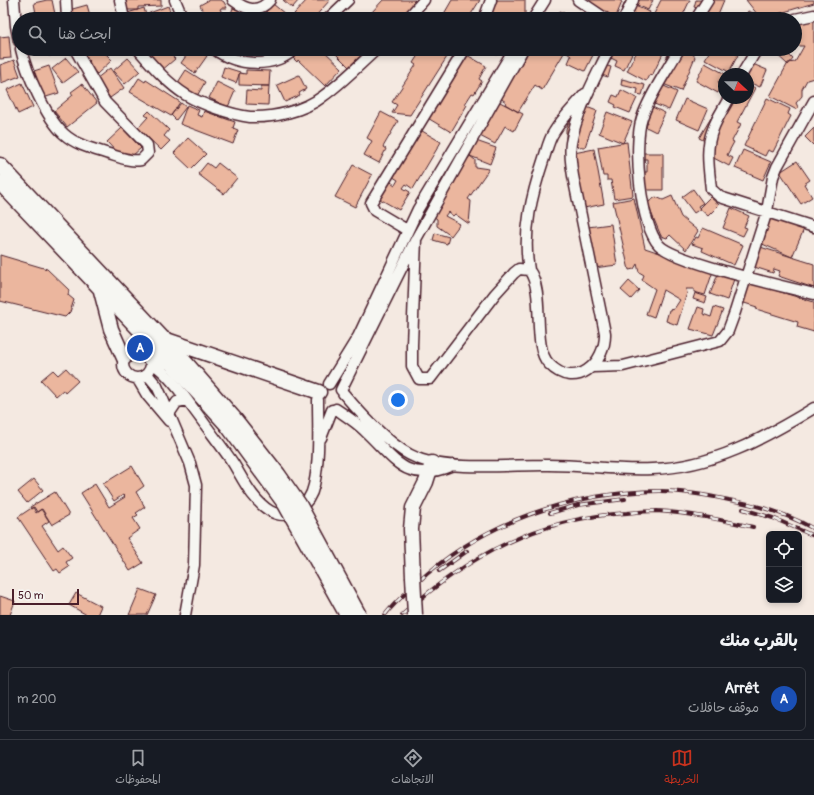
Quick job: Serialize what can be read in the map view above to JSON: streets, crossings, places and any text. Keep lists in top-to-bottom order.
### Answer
{
  "scale_bar": "50 m",
  "north": "right",
  "page": {
    "search": "ابحث هنا",
    "pins": "A",
    "scale": "50 m",
    "heading": "بالقرب منك",
    "list": [
      {
        "mark": "A",
        "name": "Arrêt",
        "note": "موقف حافلات",
        "value": "200 m"
      }
    ],
    "nav": ["الخريطة", "الاتجاهات", "المحفوظات"]
  }
}
